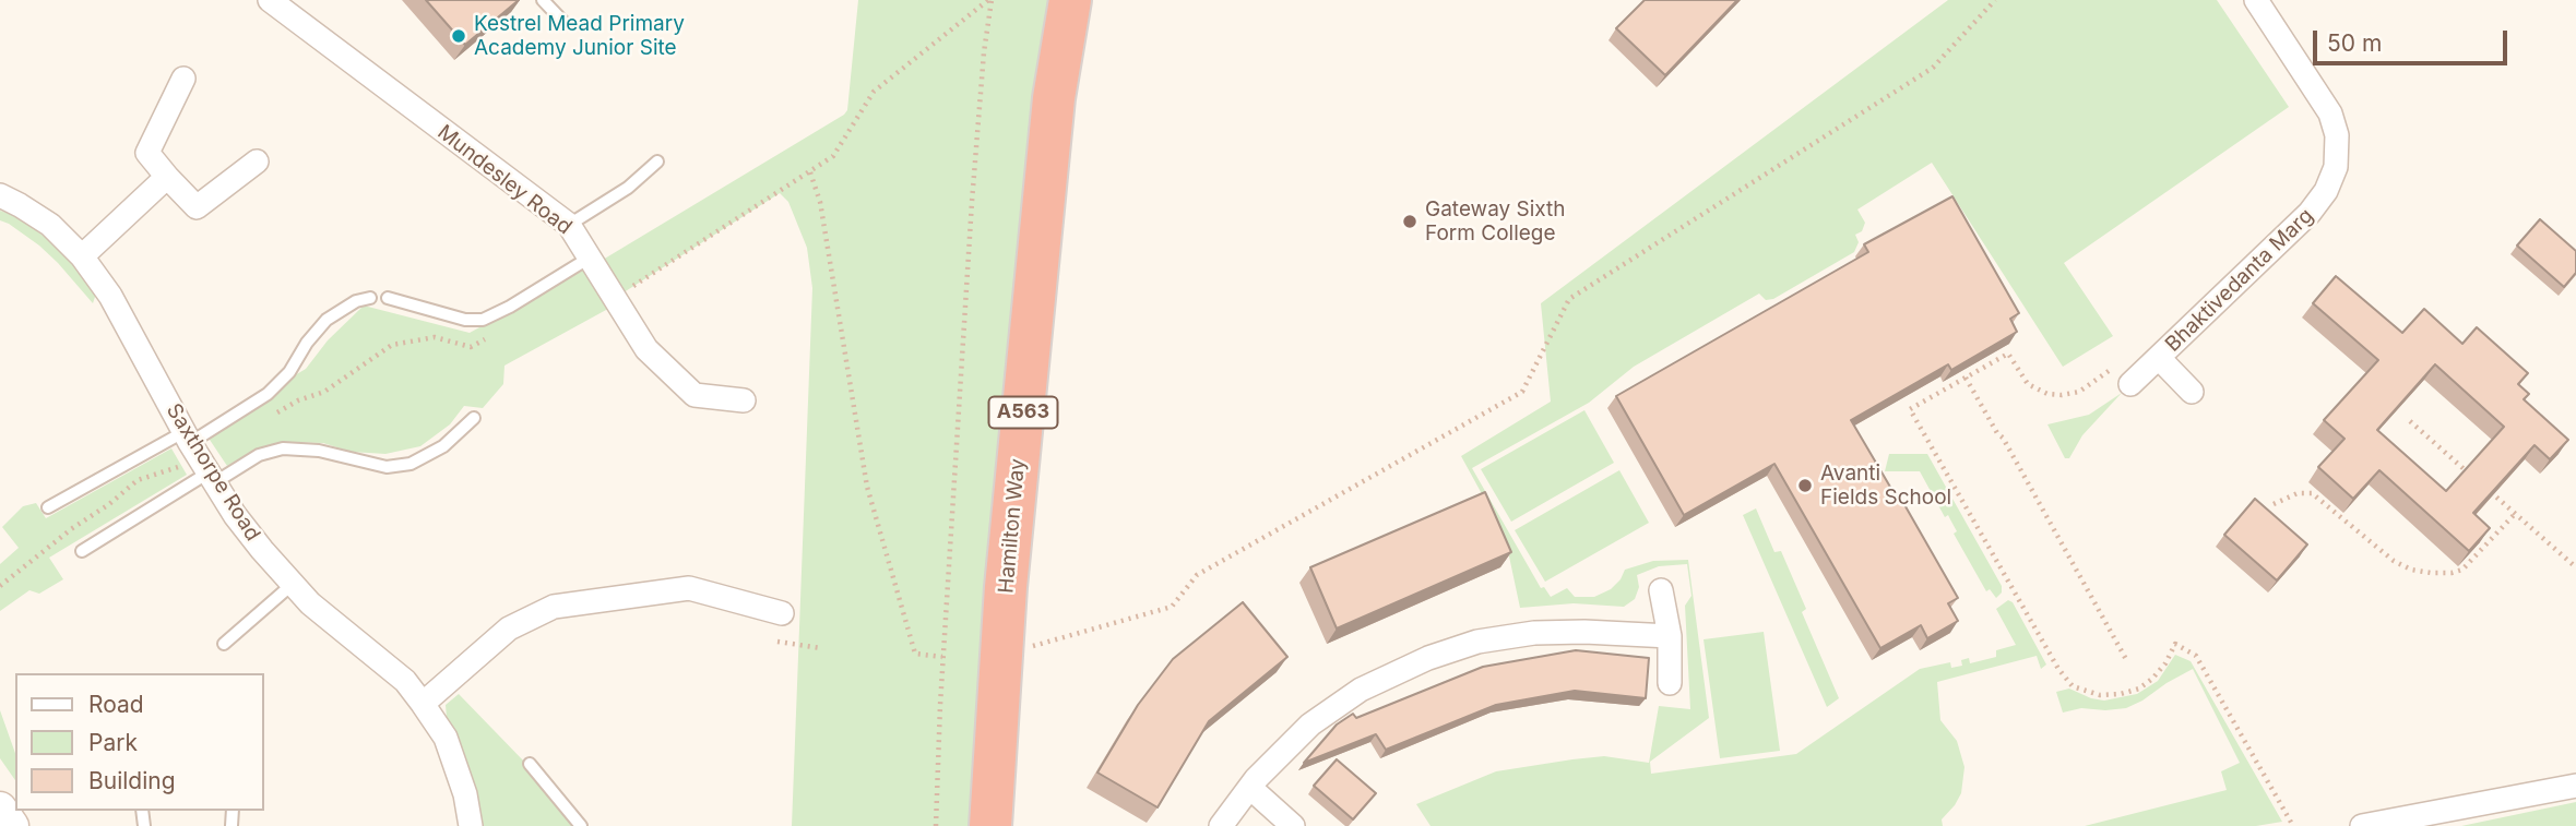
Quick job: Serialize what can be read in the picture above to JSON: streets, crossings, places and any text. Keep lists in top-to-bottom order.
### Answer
{
  "streets": {
    "highway": ["A563", "Hamilton Way"],
    "street": ["Mundesley Road", "Bhaktivedanta Marg", "Saxthorpe Road"]
  },
  "places": ["Kestrel Mead Primary Academy Junior Site", "Gateway Sixth Form College", "Avanti Fields School"],
  "legend": ["Road", "Park", "Building"],
  "scale_bar": "50 m"
}
